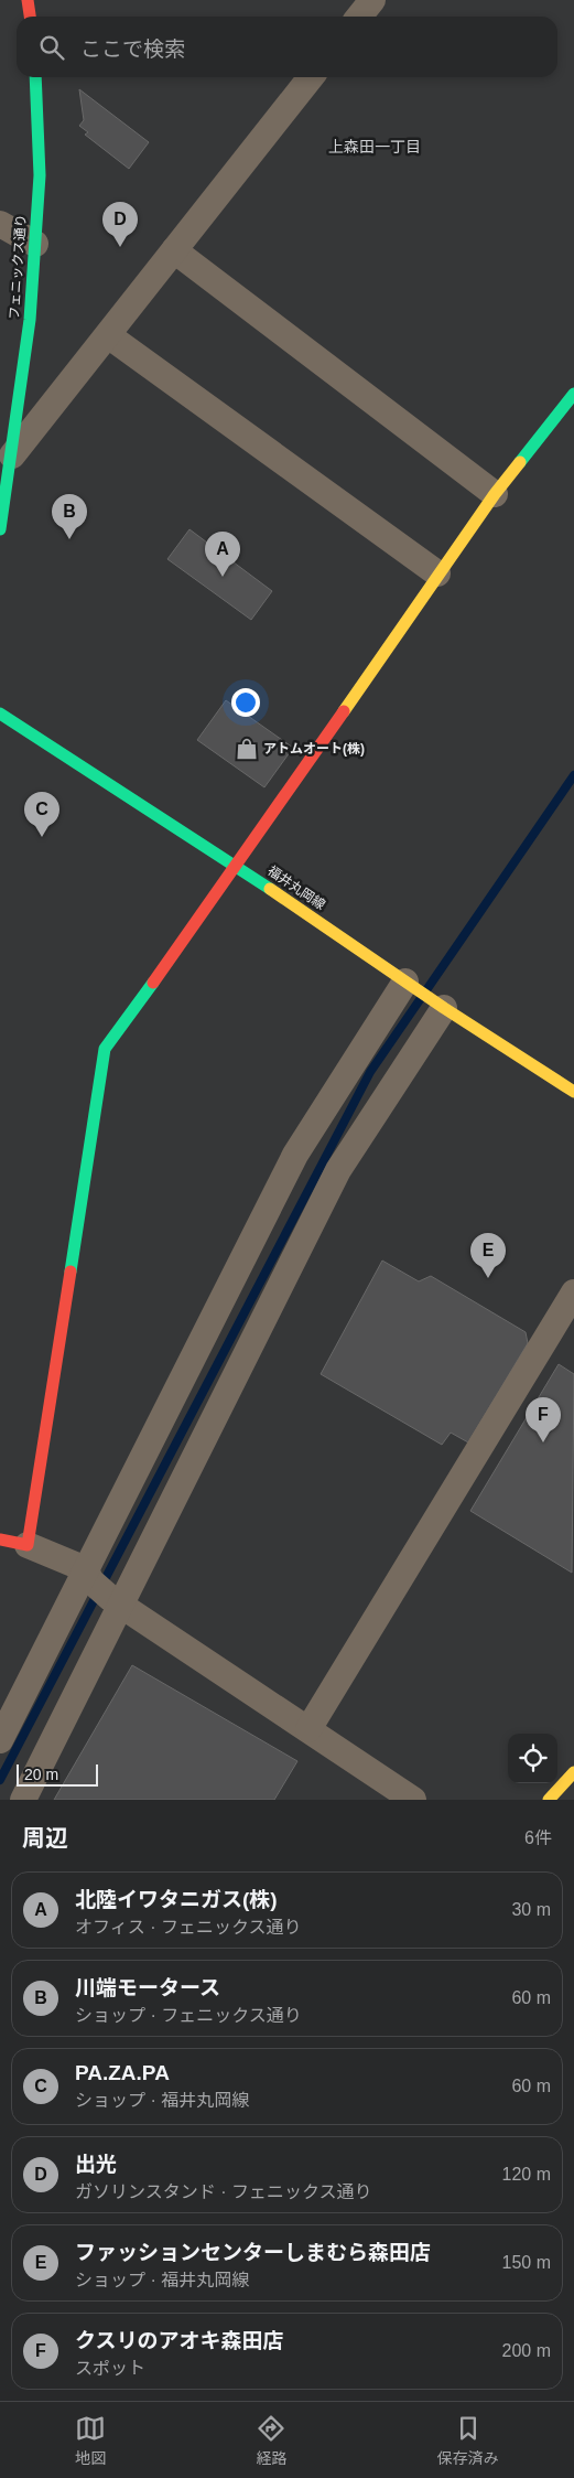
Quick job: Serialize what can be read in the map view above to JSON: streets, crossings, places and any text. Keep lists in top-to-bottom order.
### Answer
{
  "streets": {
    "street": ["フェニックス通り", "福井丸岡線"]
  },
  "districts": ["上森田一丁目"],
  "places": {
    "shop": ["アトムオート(株)"]
  },
  "scale_bar": "20 m",
  "page": {
    "search": "ここで検索",
    "pins": [
      "D",
      "B",
      "A",
      "C",
      "E",
      "F"
    ],
    "scale": "20 m",
    "heading": ["周辺", "6件"],
    "list": [
      {
        "mark": "A",
        "name": "北陸イワタニガス(株)",
        "note": "オフィス · フェニックス通り",
        "value": "30 m"
      },
      {
        "mark": "B",
        "name": "川端モータース",
        "note": "ショップ · フェニックス通り",
        "value": "60 m"
      },
      {
        "mark": "C",
        "name": "PA.ZA.PA",
        "note": "ショップ · 福井丸岡線",
        "value": "60 m"
      },
      {
        "mark": "D",
        "name": "出光",
        "note": "ガソリンスタンド · フェニックス通り",
        "value": "120 m"
      },
      {
        "mark": "E",
        "name": "ファッションセンターしまむら森田店",
        "note": "ショップ · 福井丸岡線",
        "value": "150 m"
      },
      {
        "mark": "F",
        "name": "クスリのアオキ森田店",
        "note": "スポット",
        "value": "200 m"
      }
    ],
    "nav": ["地図", "経路", "保存済み"]
  }
}
